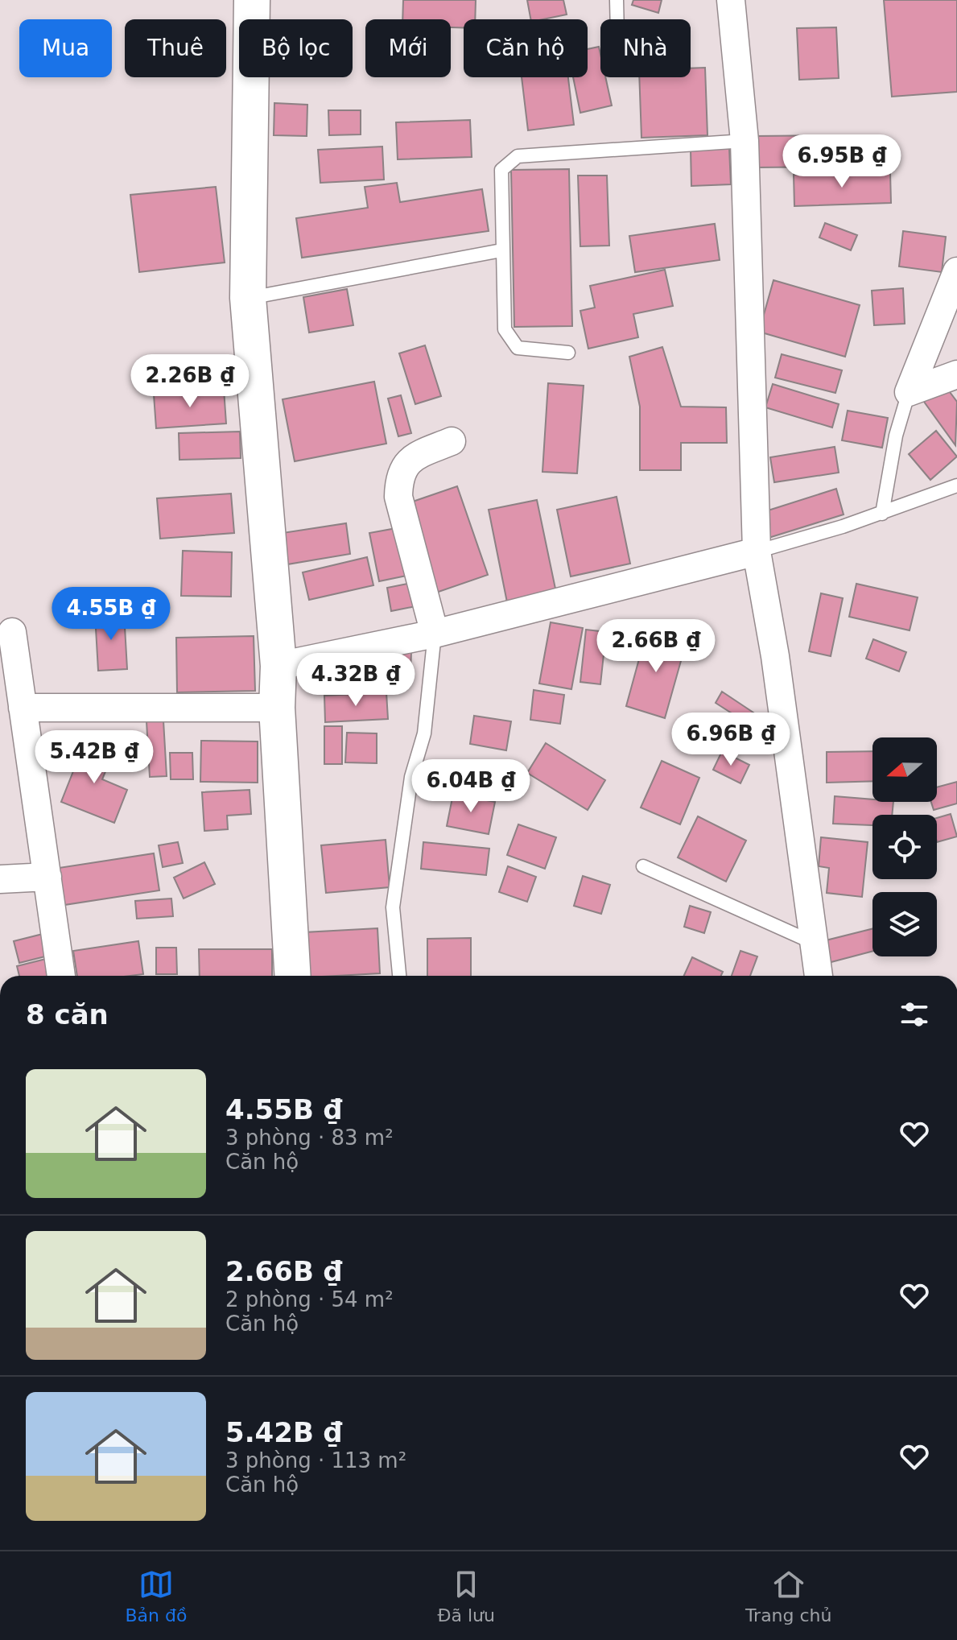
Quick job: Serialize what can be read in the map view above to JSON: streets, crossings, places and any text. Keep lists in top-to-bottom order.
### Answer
{
  "north": "left",
  "page": {
    "chip": [
      "Mua",
      "Thuê",
      "Bộ lọc",
      "Mới",
      "Căn hộ",
      "Nhà"
    ],
    "price": [
      "6.95B ₫",
      "2.26B ₫",
      "4.55B ₫",
      "2.66B ₫",
      "4.32B ₫",
      "6.96B ₫",
      "5.42B ₫",
      "6.04B ₫"
    ],
    "heading": "8 căn",
    "list": [
      {
        "name": "4.55B ₫",
        "note": "3 phòng · 83 m² · Căn hộ"
      },
      {
        "name": "2.66B ₫",
        "note": "2 phòng · 54 m² · Căn hộ"
      },
      {
        "name": "5.42B ₫",
        "note": "3 phòng · 113 m² · Căn hộ"
      }
    ],
    "tabs": ["Bản đồ", "Đã lưu", "Trang chủ"]
  }
}
